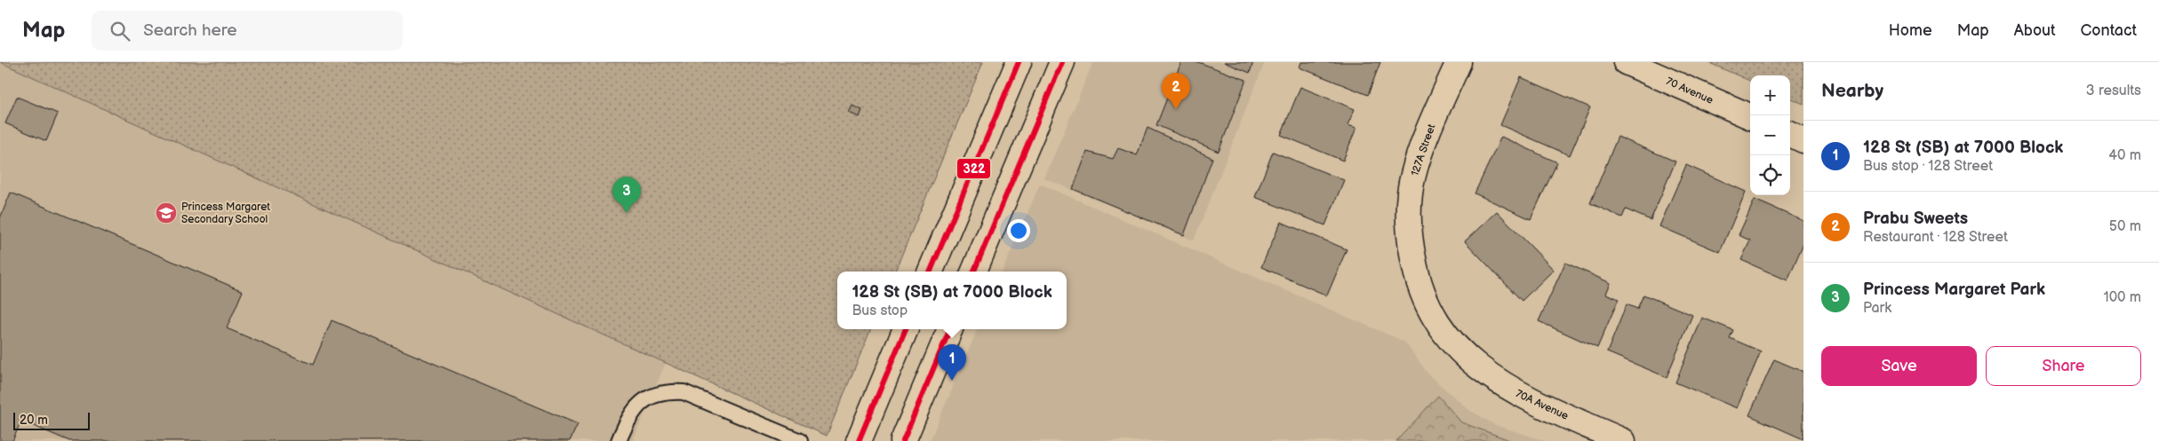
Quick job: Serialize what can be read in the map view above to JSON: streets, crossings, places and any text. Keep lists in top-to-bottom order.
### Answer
{
  "streets": {
    "main road": ["70 Avenue", "127A Street", "70A Avenue"]
  },
  "crossings": [
    ["127A Street", "70A Avenue"]
  ],
  "places": {
    "school or university": ["Princess Margaret Secondary School"]
  },
  "lines": ["transit line 322"],
  "scale_bar": "20 m",
  "page": {
    "header": "Map",
    "search": "Search here",
    "nav": [
      "Home",
      "Map",
      "About",
      "Contact"
    ],
    "heading": ["Nearby", "3 results"],
    "pins": ["2", "3", "1"],
    "map_buttons": ["+", "−"],
    "list": [
      {
        "mark": "1",
        "name": "128 St (SB) at 7000 Block",
        "note": "Bus stop · 128 Street",
        "value": "40 m"
      },
      {
        "mark": "2",
        "name": "Prabu Sweets",
        "note": "Restaurant · 128 Street",
        "value": "50 m"
      },
      {
        "mark": "3",
        "name": "Princess Margaret Park",
        "note": "Park",
        "value": "100 m"
      }
    ],
    "popup": ["128 St (SB) at 7000 Block", "Bus stop"],
    "buttons": ["Save", "Share"],
    "scale": "20 m"
  }
}
